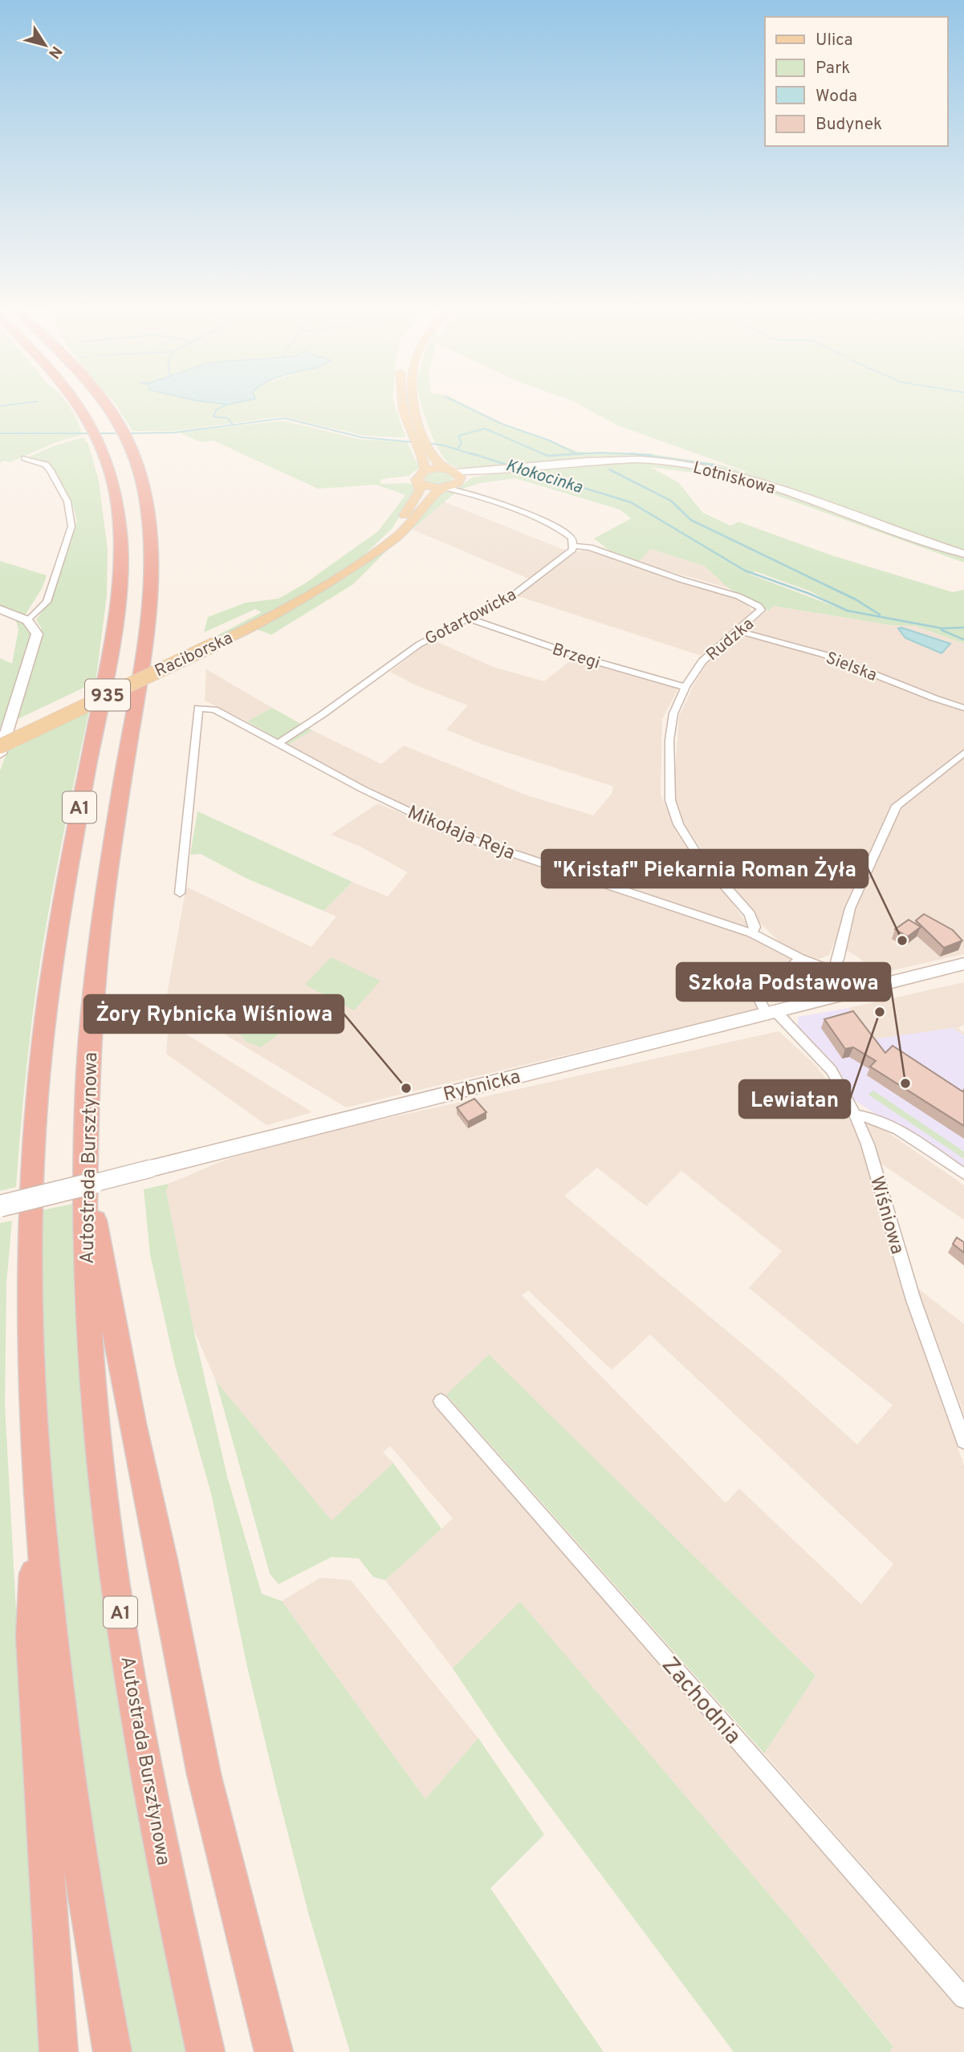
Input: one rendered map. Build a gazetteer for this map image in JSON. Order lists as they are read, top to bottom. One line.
{"streets":{"highway":["A1","Autostrada Bursztynowa"],"main road":["Raciborska","935"],"street":["Lotniskowa","Gotartowicka","Rudzka","Brzegi","Sielska","Mikołaja Reja","Rybnicka","Wiśniowa","Zachodnia"]},"crossings":[["Lotniskowa","935"],["Gotartowicka","Rudzka"],["Gotartowicka","Brzegi"],["Gotartowicka","Mikołaja Reja"],["Rudzka","Brzegi"],["Rudzka","Sielska"],["Rudzka","Mikołaja Reja"],["Raciborska","935"],["Mikołaja Reja","Rybnicka"],["Rybnicka","Wiśniowa"]],"water":["Kłokocinka"],"places":["\"Kristaf\" Piekarnia Roman Żyła","Lewiatan","Szkoła Podstawowa","Żory Rybnicka Wiśniowa"],"legend":["Ulica","Park","Woda","Budynek"],"north":"bottom right"}
